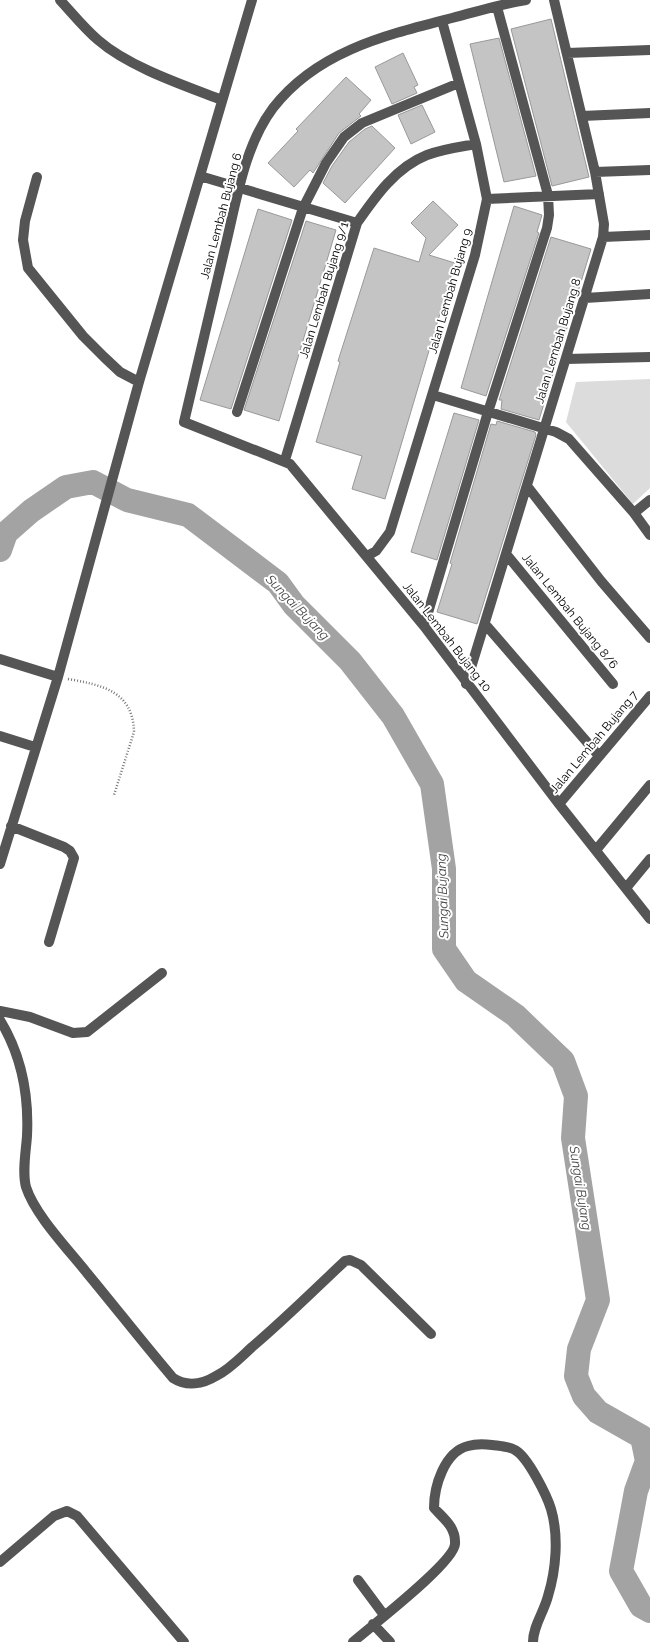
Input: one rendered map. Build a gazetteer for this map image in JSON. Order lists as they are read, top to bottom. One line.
{"streets":{"street":["Jalan Lembah Bujang 6","Jalan Lembah Bujang 9/1","Jalan Lembah Bujang 9","Jalan Lembah Bujang 8","Jalan Lembah Bujang 8/6","Jalan Lembah Bujang 10","Jalan Lembah Bujang 7"]},"crossings":[["Jalan Lembah Bujang 6","Jalan Lembah Bujang 9"],["Jalan Lembah Bujang 6","Jalan Lembah Bujang 10"],["Jalan Lembah Bujang 9/1","Jalan Lembah Bujang 9"],["Jalan Lembah Bujang 9/1","Jalan Lembah Bujang 10"],["Jalan Lembah Bujang 9","Jalan Lembah Bujang 10"],["Jalan Lembah Bujang 8","Jalan Lembah Bujang 8/6"],["Jalan Lembah Bujang 8","Jalan Lembah Bujang 10"],["Jalan Lembah Bujang 10","Jalan Lembah Bujang 7"]],"water":["Sungai Bujang"]}
